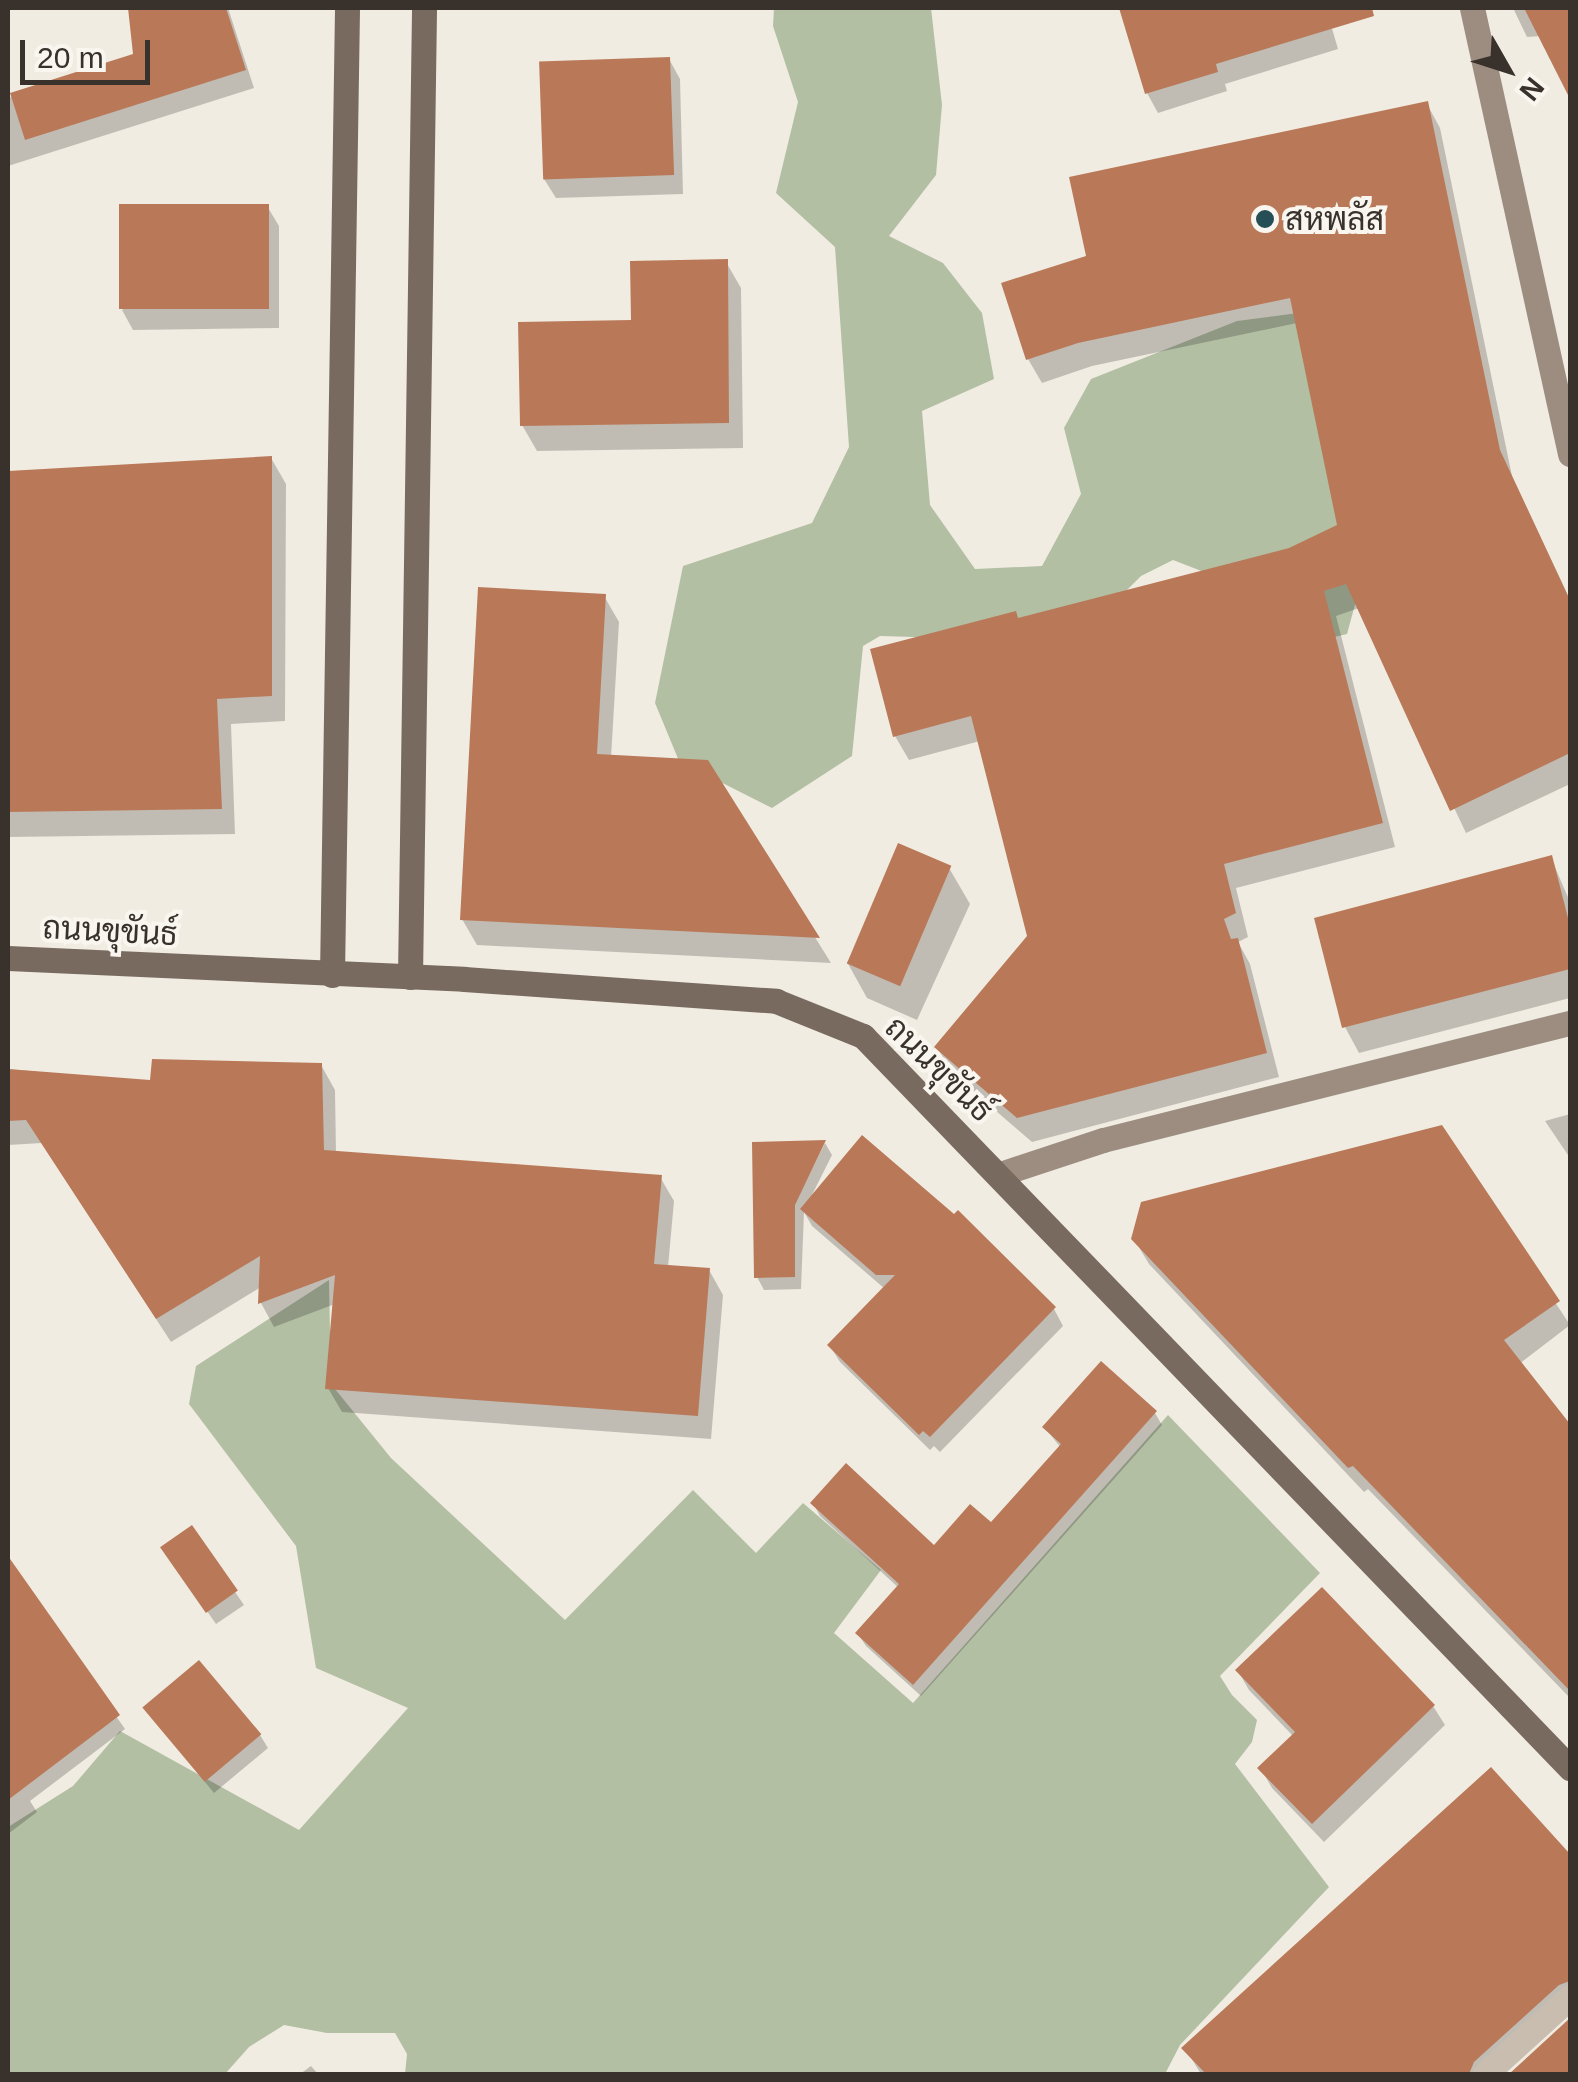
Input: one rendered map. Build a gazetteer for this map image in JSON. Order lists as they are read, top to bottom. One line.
{"streets":{"main road":["ถนนขุขันธ์"]},"places":["สหพลัส"],"scale_bar":"20 m","north":"bottom right"}
